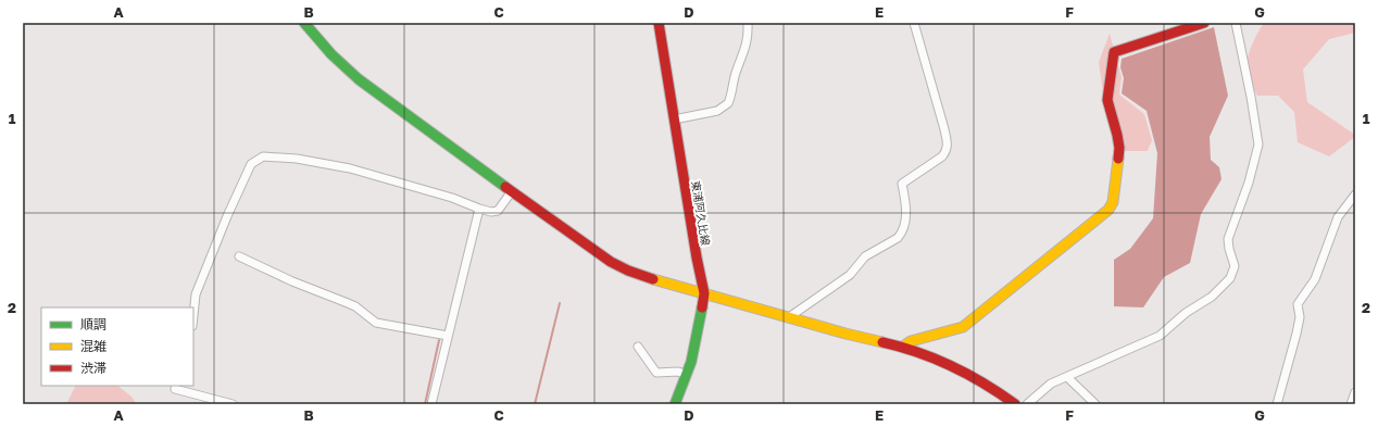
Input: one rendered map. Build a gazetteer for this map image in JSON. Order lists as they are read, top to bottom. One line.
{"streets":{"street":["東浦阿久比線"]},"legend":["順調","混雑","渋滞"],"grid":{"columns":["A","B","C","D","E","F","G"],"rows":["1","2"]}}
